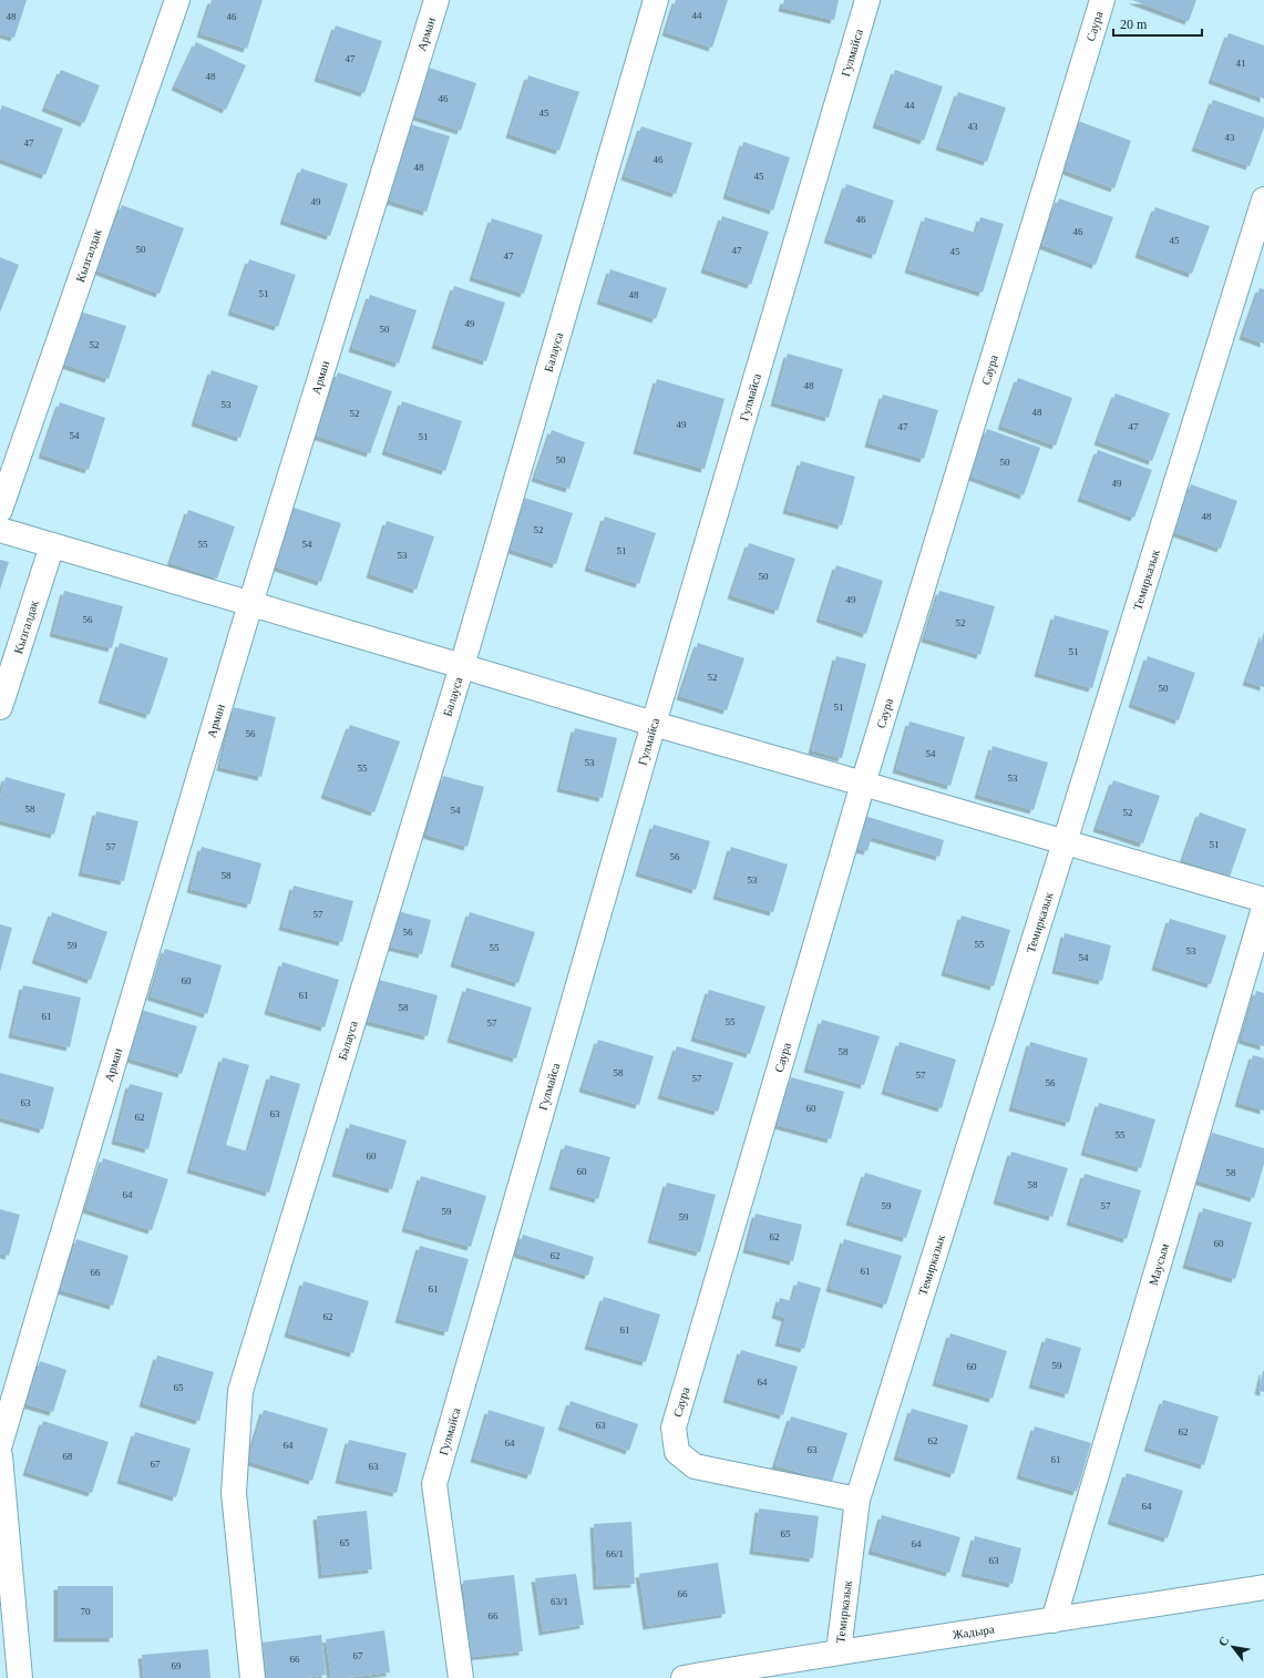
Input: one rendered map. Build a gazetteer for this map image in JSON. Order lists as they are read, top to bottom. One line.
{"streets":{"street":["Саура","Арман","Гулмайса","Кызгалдак","Балауса","Темирказык","Маусым","Жадыра"]},"crossings":[["Саура","Темирказык"],["Темирказык","Жадыра"],["Маусым","Жадыра"]],"house_numbers":["44","48","46","47","41","48","46","44","45","43","43","47","46","48","45","49","46","46","45","50","47","45","47","51","48","49","50","52","48","53","48","52","49","47","47","54","51","50","50","49","48","52","55","54","51","53","50","49","56","52","51","52","50","51","56","54","53","55","53","58","54","52","51","57","56","58","53","57","56","55","59","55","53","54","60","61","58","61","55","57","58","58","57","57","56","63","60","63","62","55","60","60","58","58","64","59","57","59","59","62","60","62","61","66","61","62","61","59","60","64","65","63","62","62","64","64","63","68","61","67","63","64","65","65","64","66/1","63","66","63/1","70","66","67","66","69"],"scale_bar":"20 m","north":"top left"}
